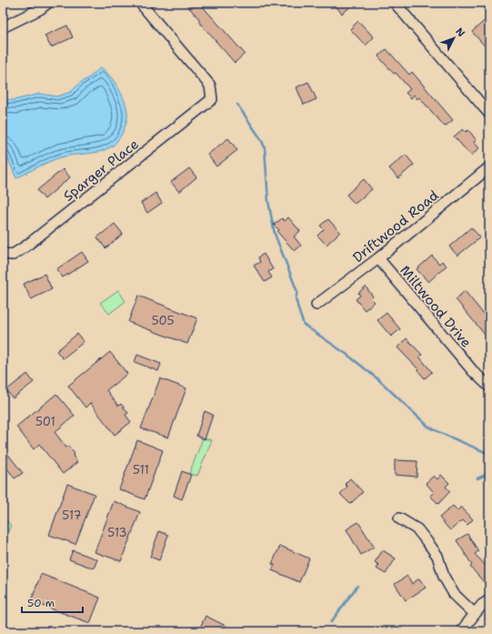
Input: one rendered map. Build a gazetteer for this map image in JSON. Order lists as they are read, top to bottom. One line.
{"streets":{"street":["Sparger Place","Driftwood Road","Miltwood Drive"]},"crossings":[["Driftwood Road","Miltwood Drive"]],"house_numbers":["505","501","511","517","513"],"scale_bar":"50 m","north":"top right"}
